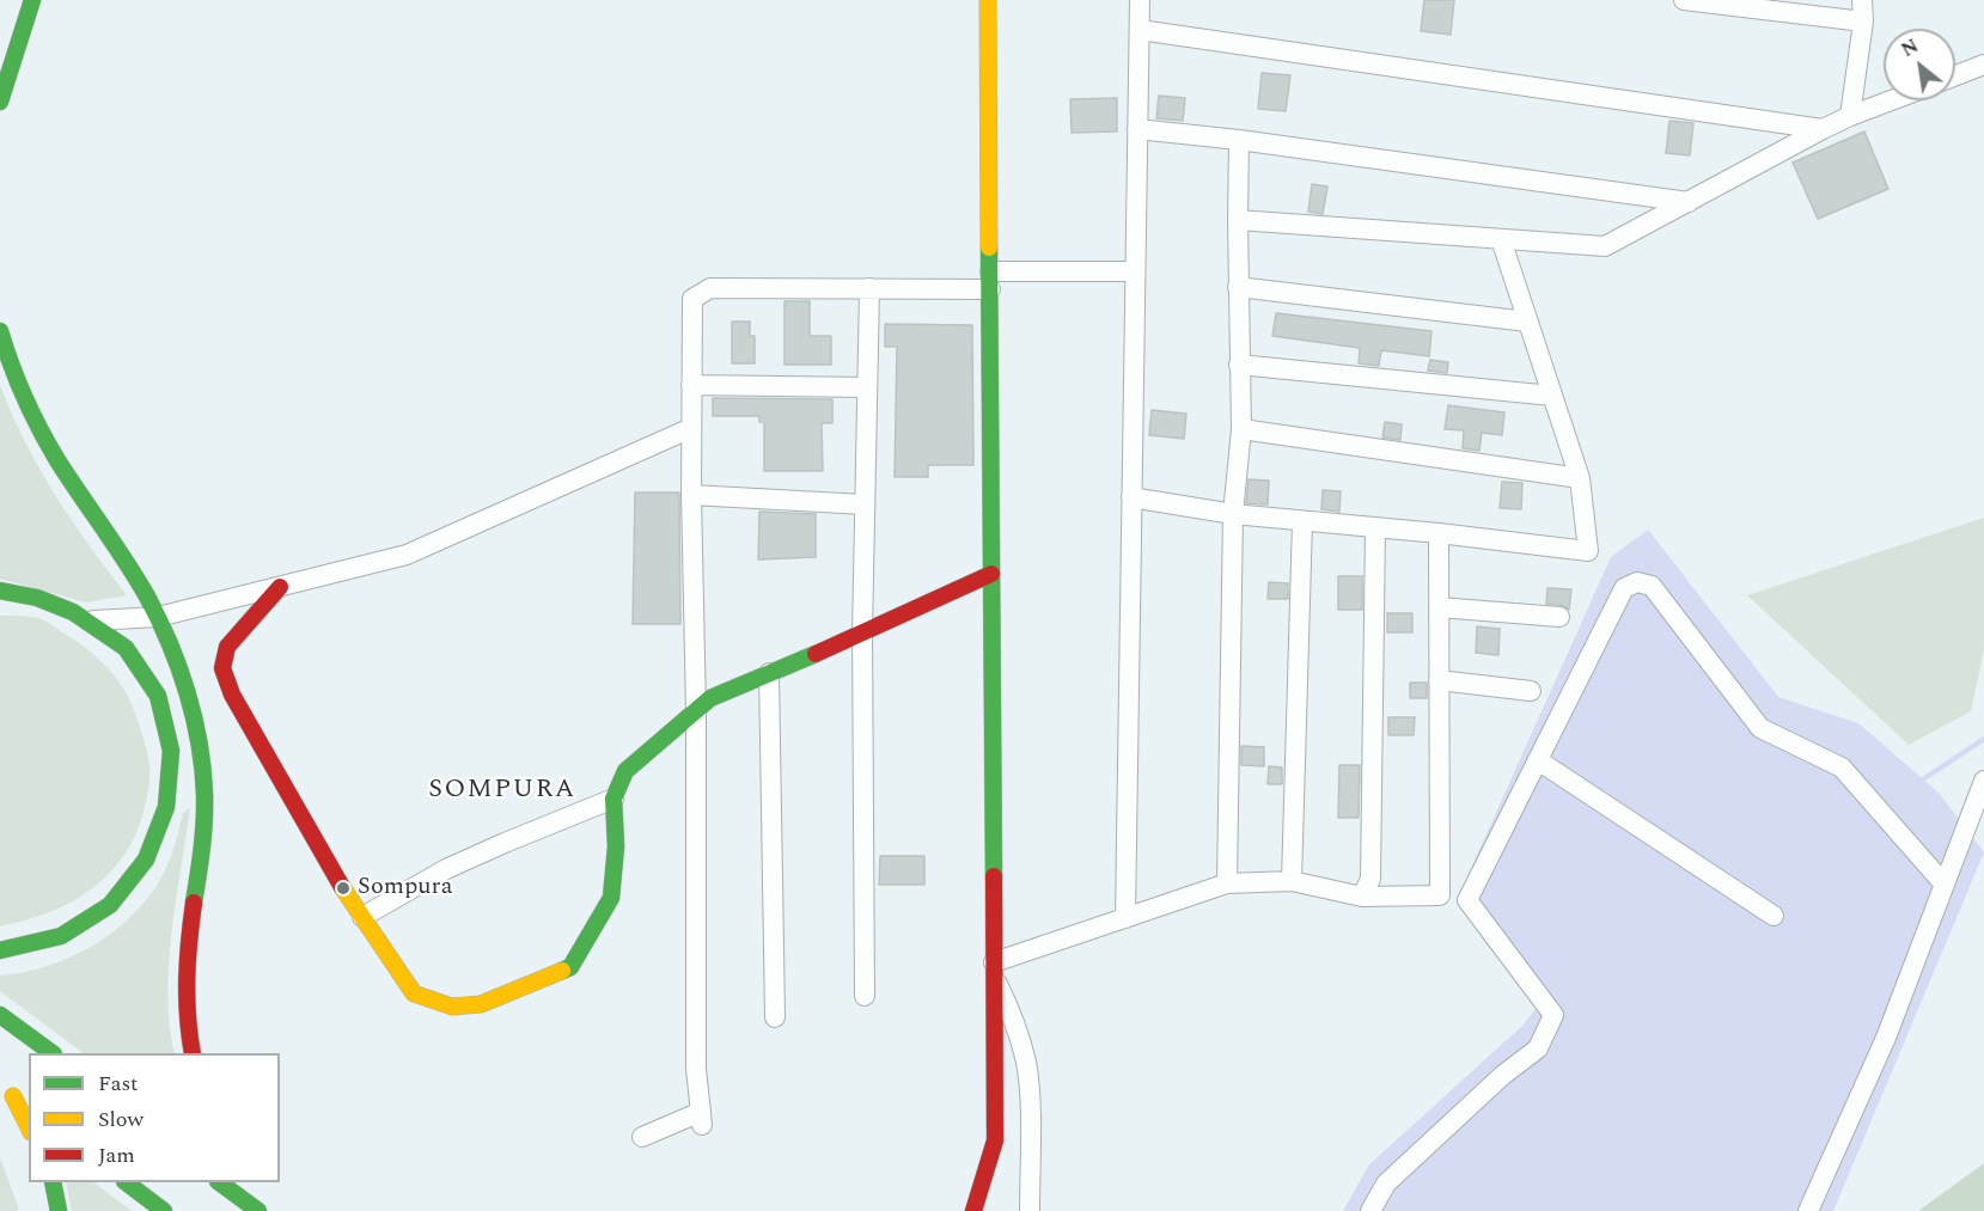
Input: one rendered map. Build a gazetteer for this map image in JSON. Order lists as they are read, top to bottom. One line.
{"districts":["SOMPURA"],"places":["Sompura"],"legend":["Fast","Slow","Jam"],"north":"top left"}
